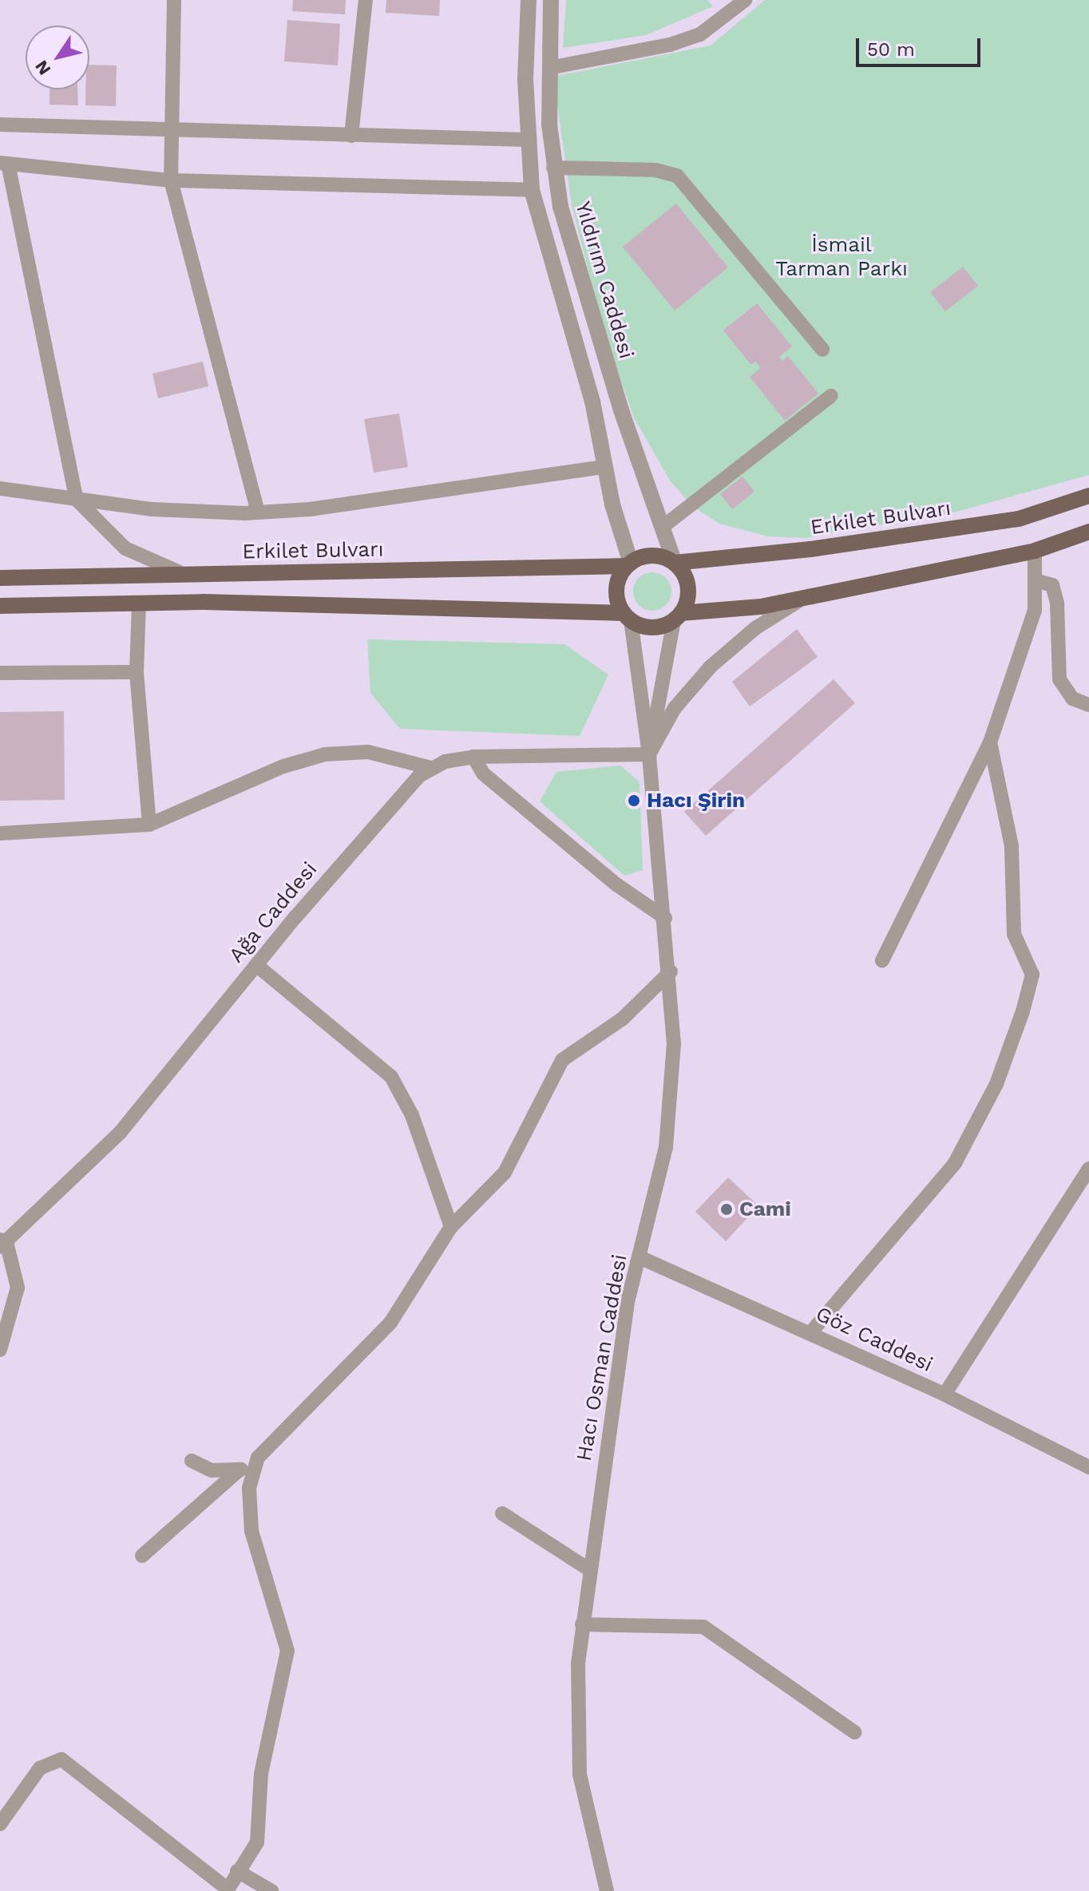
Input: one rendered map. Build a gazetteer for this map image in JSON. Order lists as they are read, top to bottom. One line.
{"streets":{"main road":["Erkilet Bulvarı"],"street":["Yıldırım Caddesi","Ağa Caddesi","Göz Caddesi","Hacı Osman Caddesi"]},"crossings":[["Yıldırım Caddesi","Erkilet Bulvarı"],["Ağa Caddesi","Hacı Osman Caddesi"],["Göz Caddesi","Hacı Osman Caddesi"]],"parks":["İsmail Tarman Parkı"],"places":["Hacı Şirin","Cami"],"scale_bar":"50 m","north":"bottom left"}
